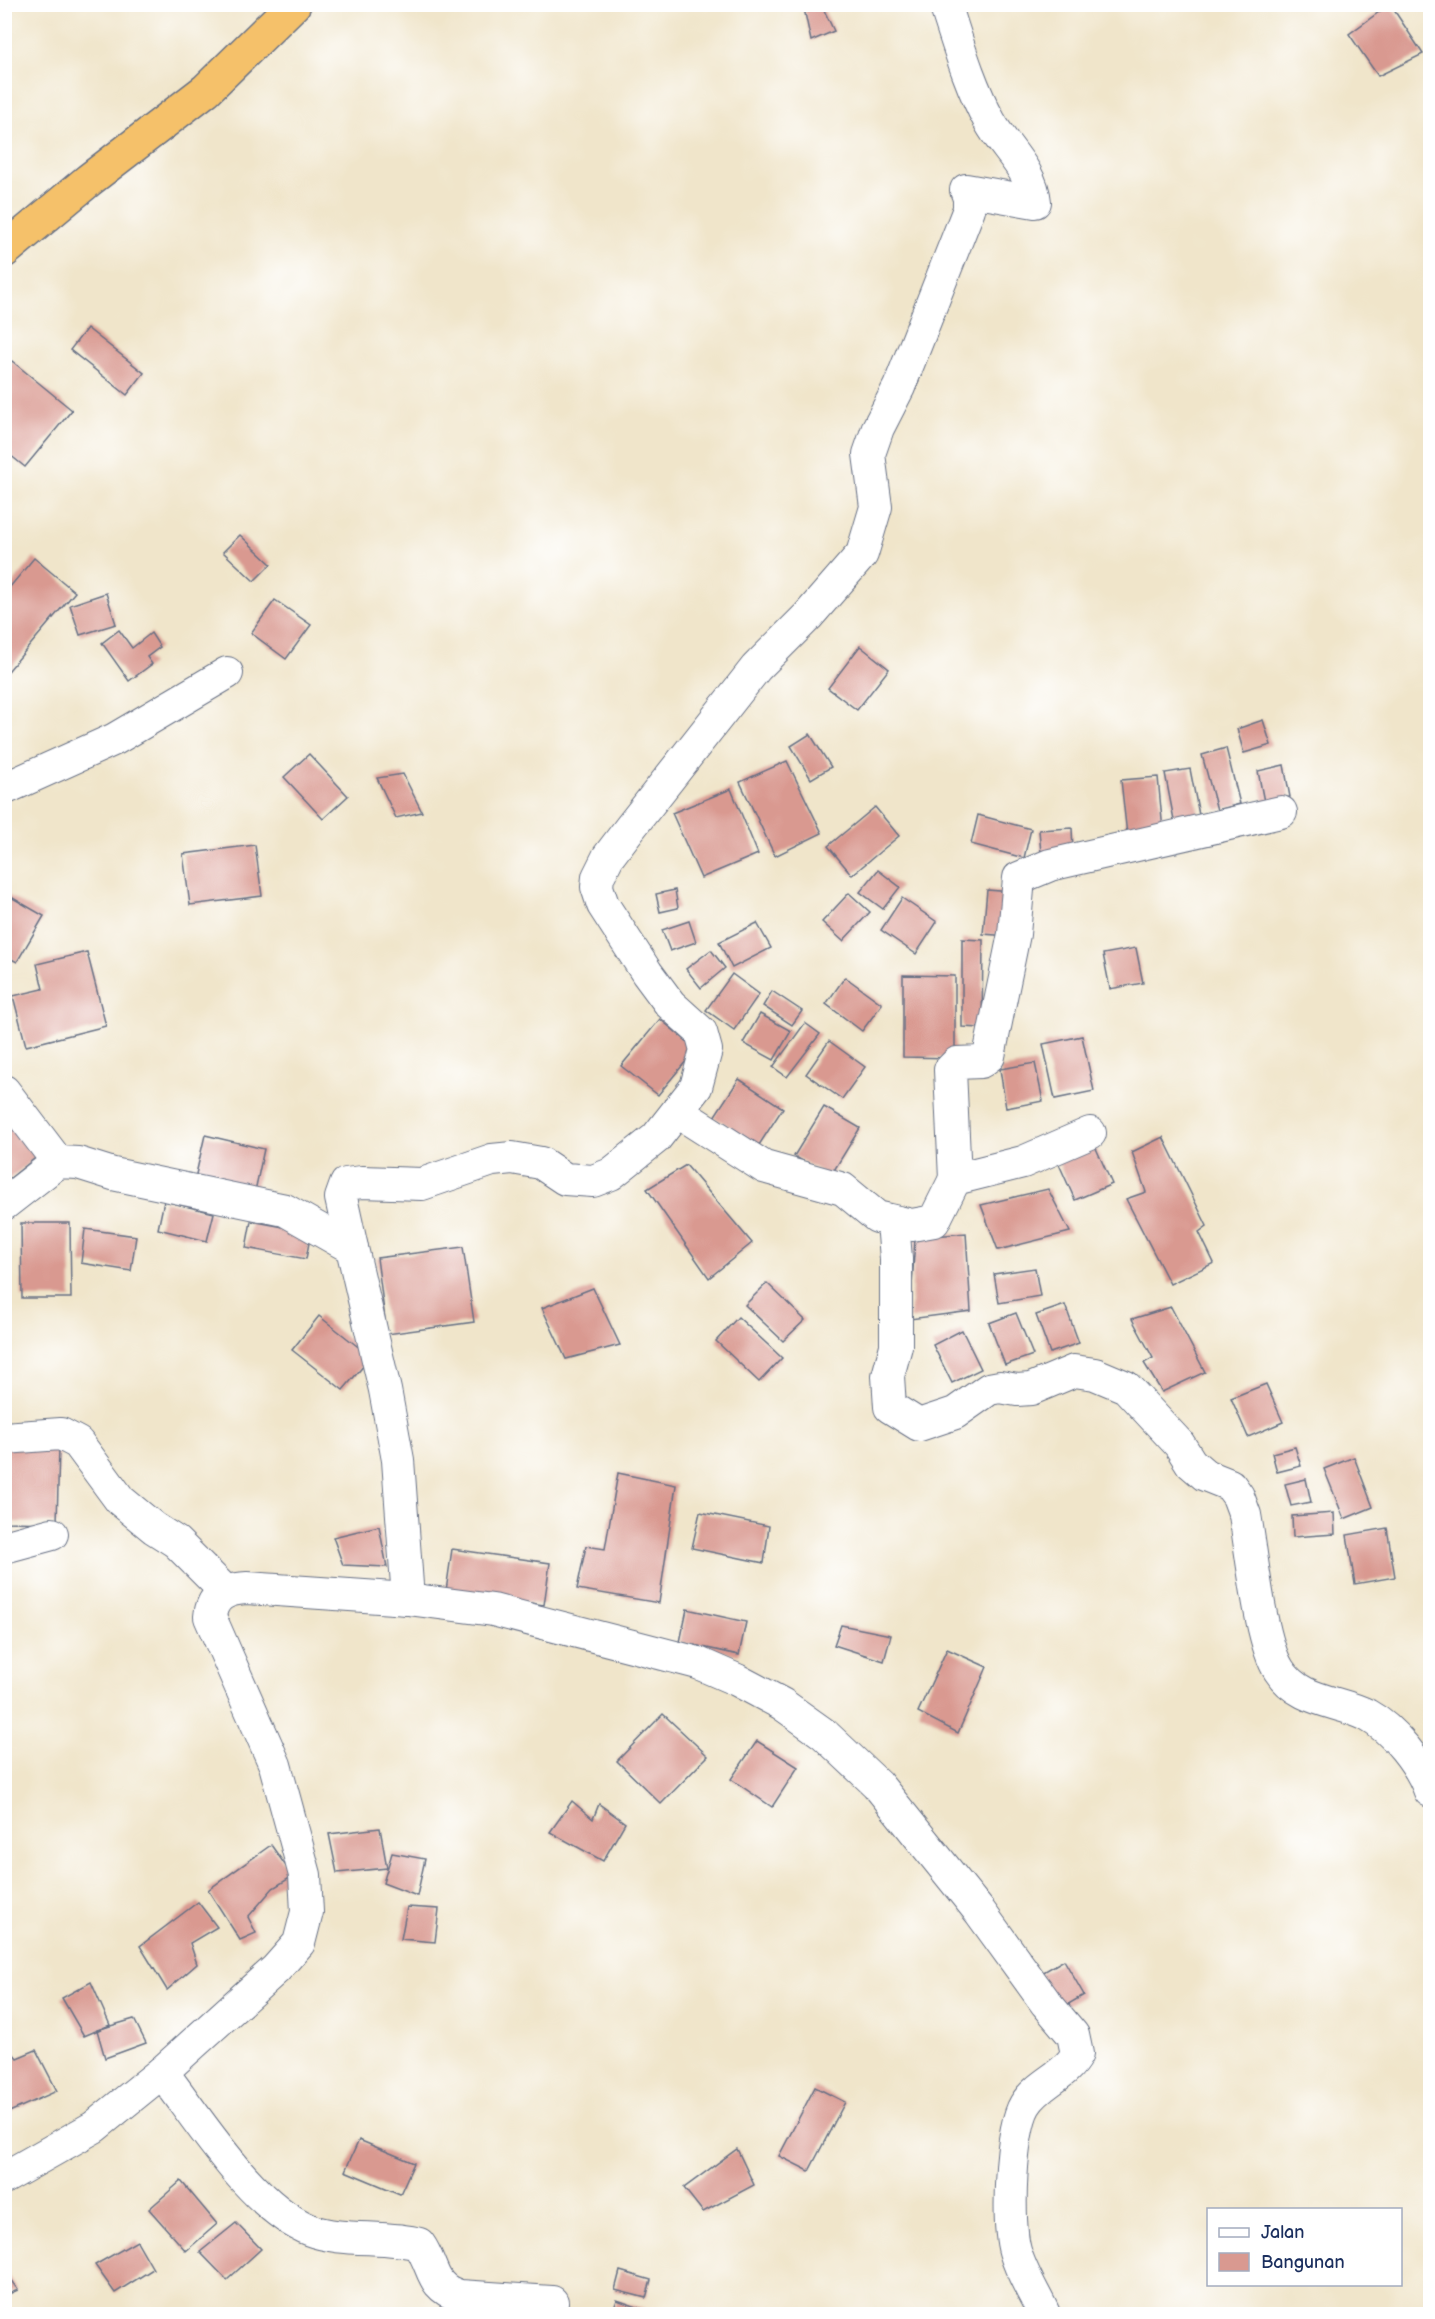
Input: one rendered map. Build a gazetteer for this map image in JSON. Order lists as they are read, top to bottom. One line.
{"legend":["Jalan","Bangunan"]}
